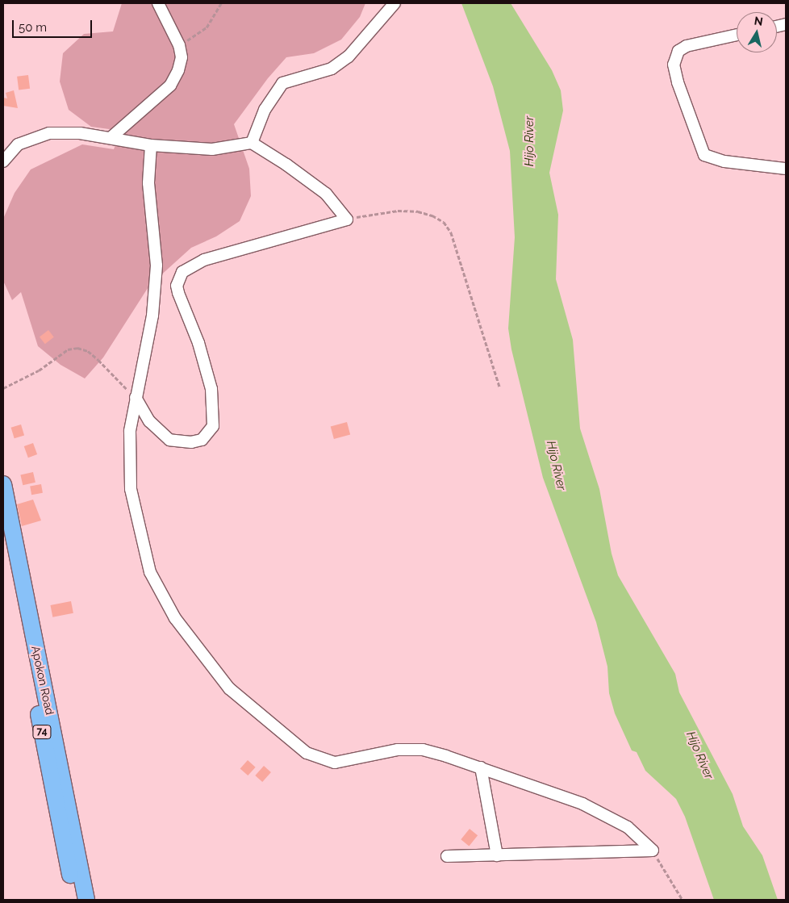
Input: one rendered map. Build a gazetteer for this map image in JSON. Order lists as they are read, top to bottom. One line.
{"streets":{"highway":["Apokon Road","74"]},"water":["Hijo River"],"scale_bar":"50 m","north":"top"}
